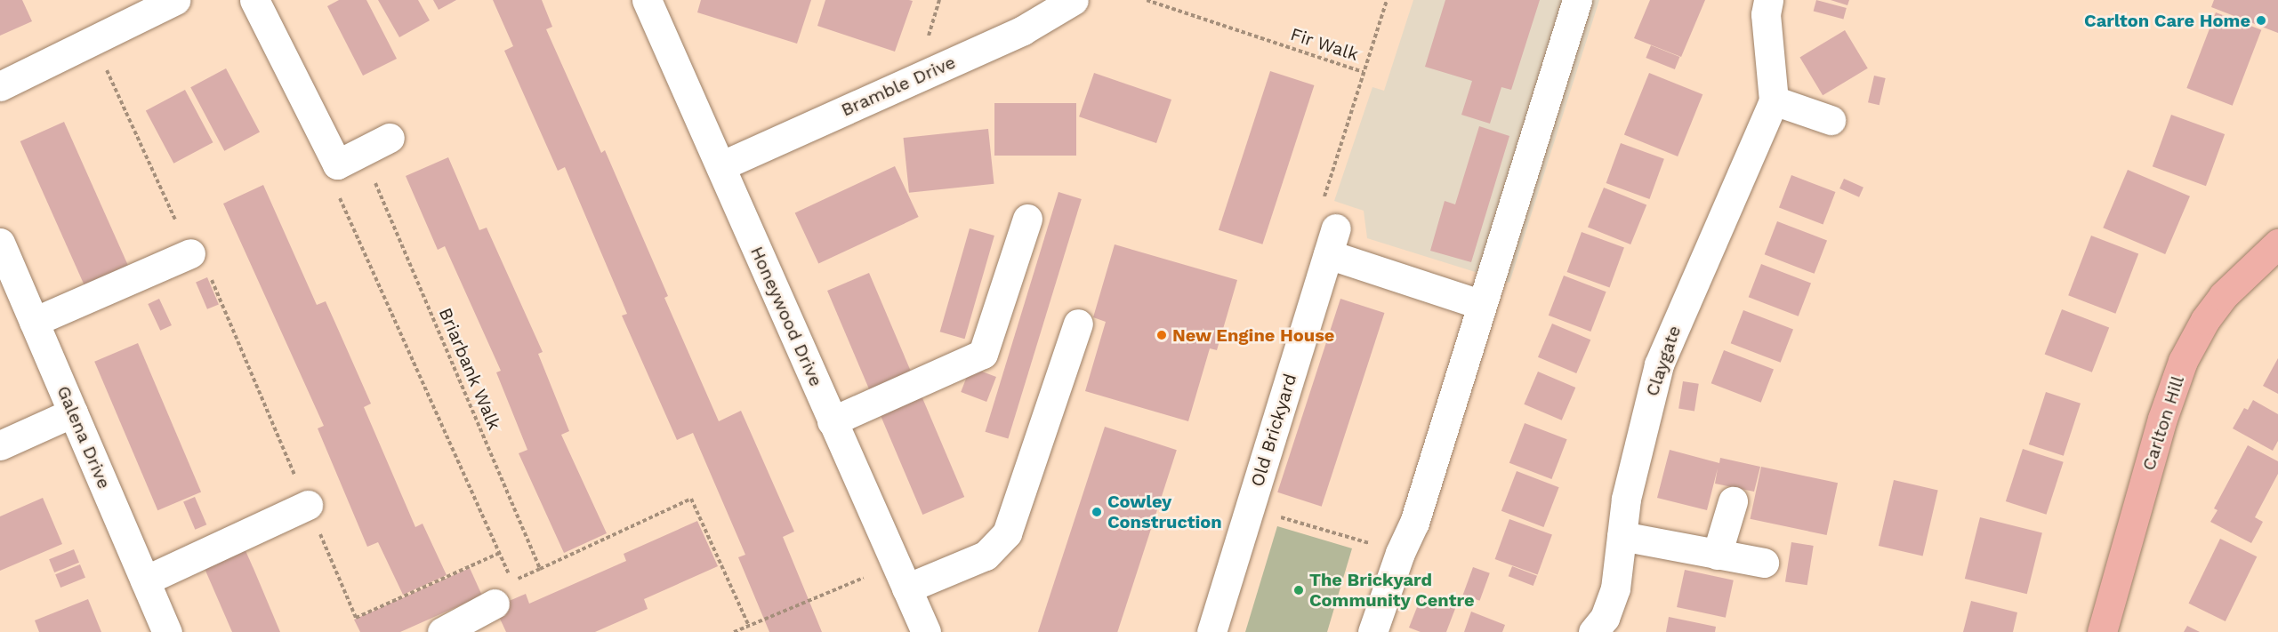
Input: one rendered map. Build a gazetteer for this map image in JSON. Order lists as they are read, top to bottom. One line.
{"streets":{"main road":["Carlton Hill"],"street":["Bramble Drive","Honeywood Drive","Claygate","Old Brickyard","Galena Drive"],"path":["Fir Walk","Briarbank Walk"]},"crossings":[["Fir Walk","Old Brickyard"],["Bramble Drive","Honeywood Drive"]],"places":["Carlton Care Home","New Engine House","Cowley Construction","The Brickyard Community Centre"]}
